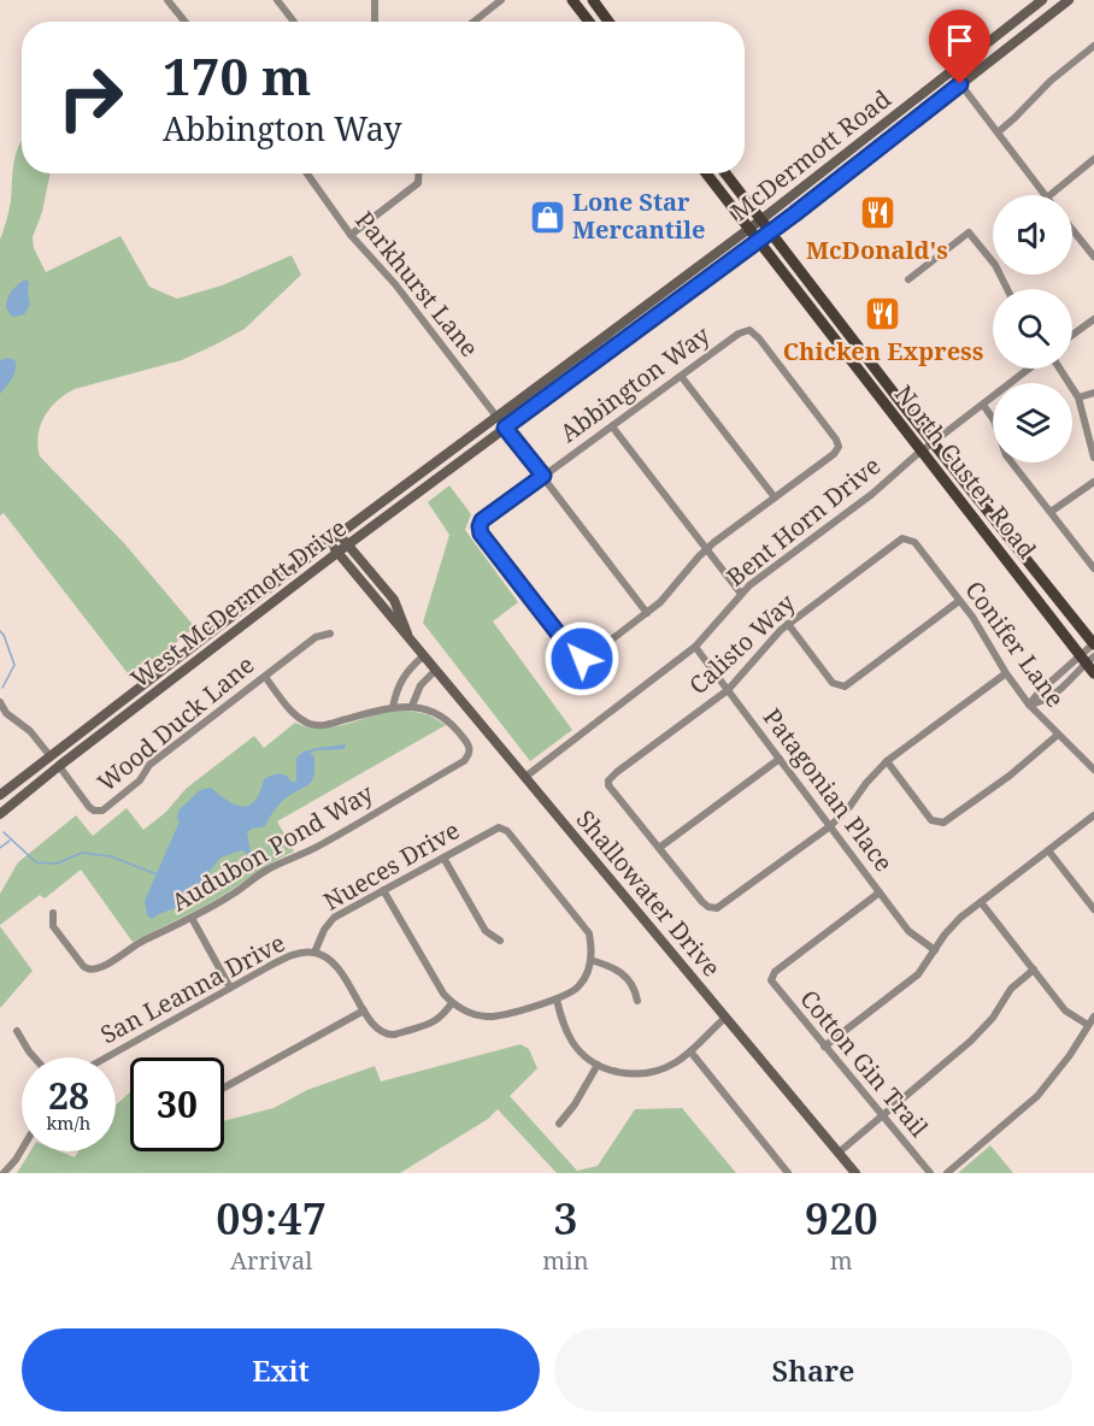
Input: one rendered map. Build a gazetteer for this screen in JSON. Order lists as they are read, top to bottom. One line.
{"streets":{"main road":["McDermott Road","North Custer Road","West McDermott Drive","Shallowater Drive"],"street":["Parkhurst Lane","Abbington Way","Bent Horn Drive","Calisto Way","Conifer Lane","Wood Duck Lane","Patagonian Place","Audubon Pond Way","Nueces Drive","San Leanna Drive","Cotton Gin Trail"]},"crossings":[["McDermott Road","Parkhurst Lane"],["McDermott Road","North Custer Road"],["McDermott Road","West McDermott Drive"],["Parkhurst Lane","Abbington Way"],["Parkhurst Lane","West McDermott Drive"],["North Custer Road","Bent Horn Drive"],["North Custer Road","Conifer Lane"],["Bent Horn Drive","Patagonian Place"],["Bent Horn Drive","Shallowater Drive"],["West McDermott Drive","Wood Duck Lane"],["West McDermott Drive","Shallowater Drive"],["Calisto Way","Conifer Lane"],["Calisto Way","Patagonian Place"],["Patagonian Place","Cotton Gin Trail"],["Nueces Drive","San Leanna Drive"]],"places":{"restaurant":["McDonald's","Chicken Express"],"shop":["Lone Star Mercantile"]},"page":{"turn":["170 m","Abbington Way"],"speed":"28 km/h","limit":"30","eta":["09:47","Arrival","3","min","920","m"],"buttons":["Exit","Share"]}}
